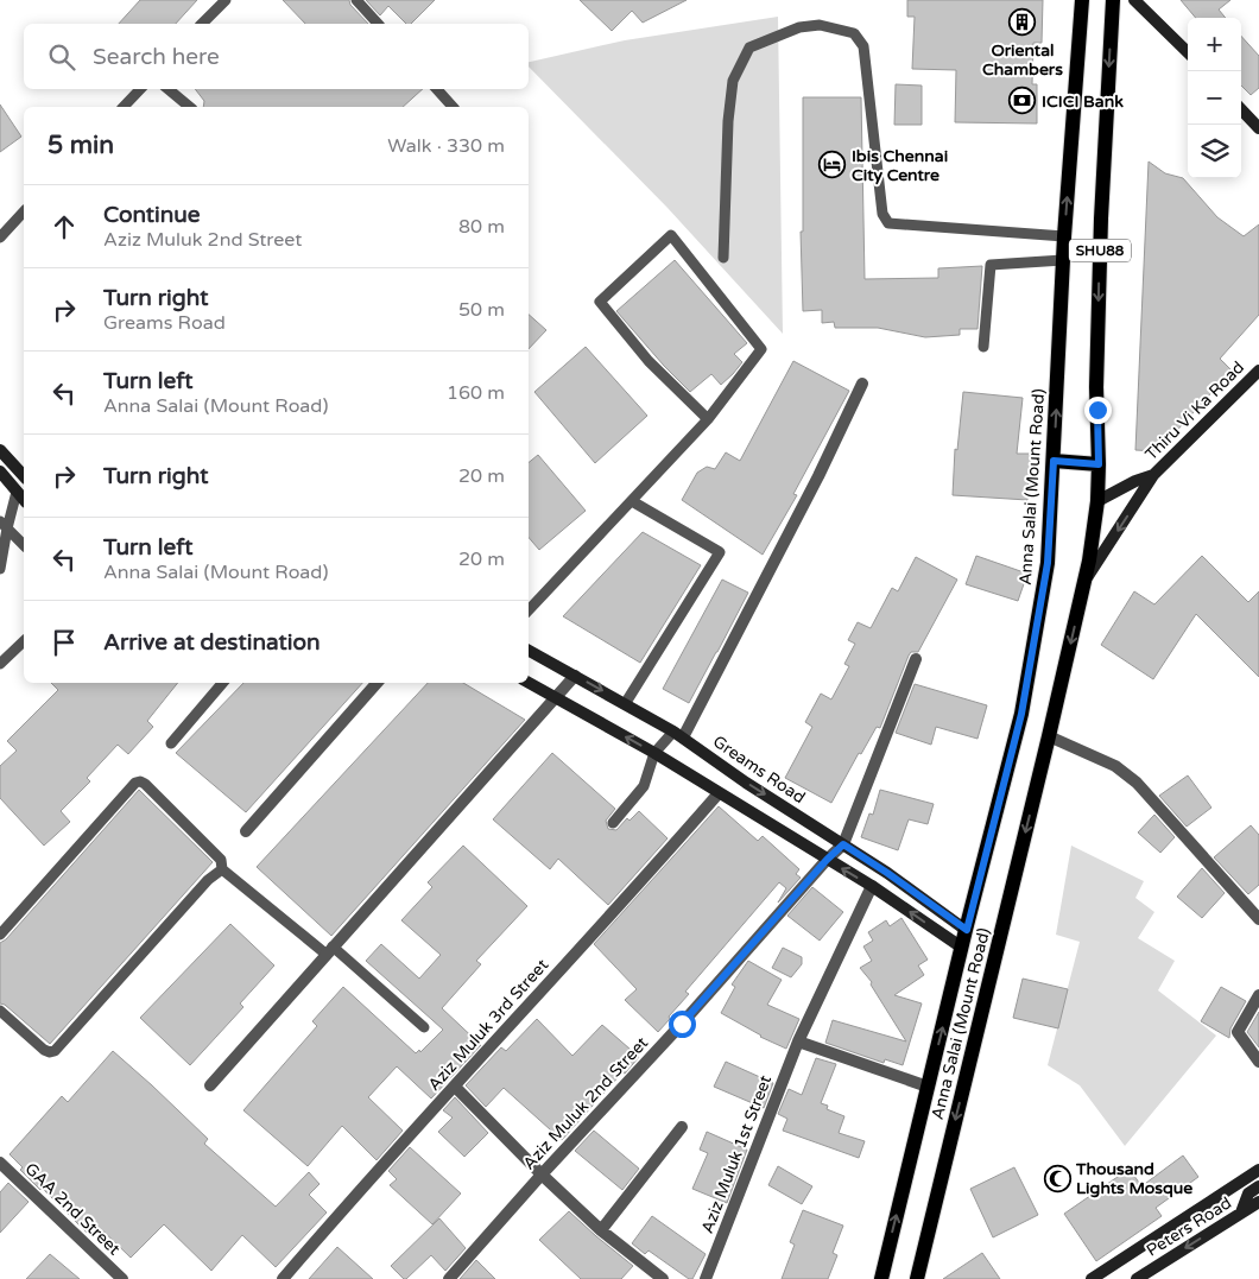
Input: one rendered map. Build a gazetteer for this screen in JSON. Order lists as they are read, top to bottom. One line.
{"streets":{"main road":["SHU88","Anna Salai (Mount Road)"],"street":["Thiru Vi Ka Road","Greams Road","Aziz Muluk 3rd Street","Aziz Muluk 2nd Street","Aziz Muluk 1st Street","GAA 2nd Street","Peters Road"]},"crossings":[["Anna Salai (Mount Road)","Greams Road"],["Greams Road","Aziz Muluk 2nd Street"]],"places":{"building":["Oriental Chambers"],"bank":["ICICI Bank"],"hotel":["Ibis Chennai City Centre"],"mosque":["Thousand Lights Mosque"]},"page":{"map_buttons":["+","−"],"search":"Search here","heading":["5 min","Walk · 330 m"],"list":[["Continue","Aziz Muluk 2nd Street","80 m"],["Turn right","Greams Road","50 m"],["Turn left","Anna Salai (Mount Road)","160 m"],["Turn right","20 m"],["Turn left","Anna Salai (Mount Road)","20 m"],"Arrive at destination"]}}
